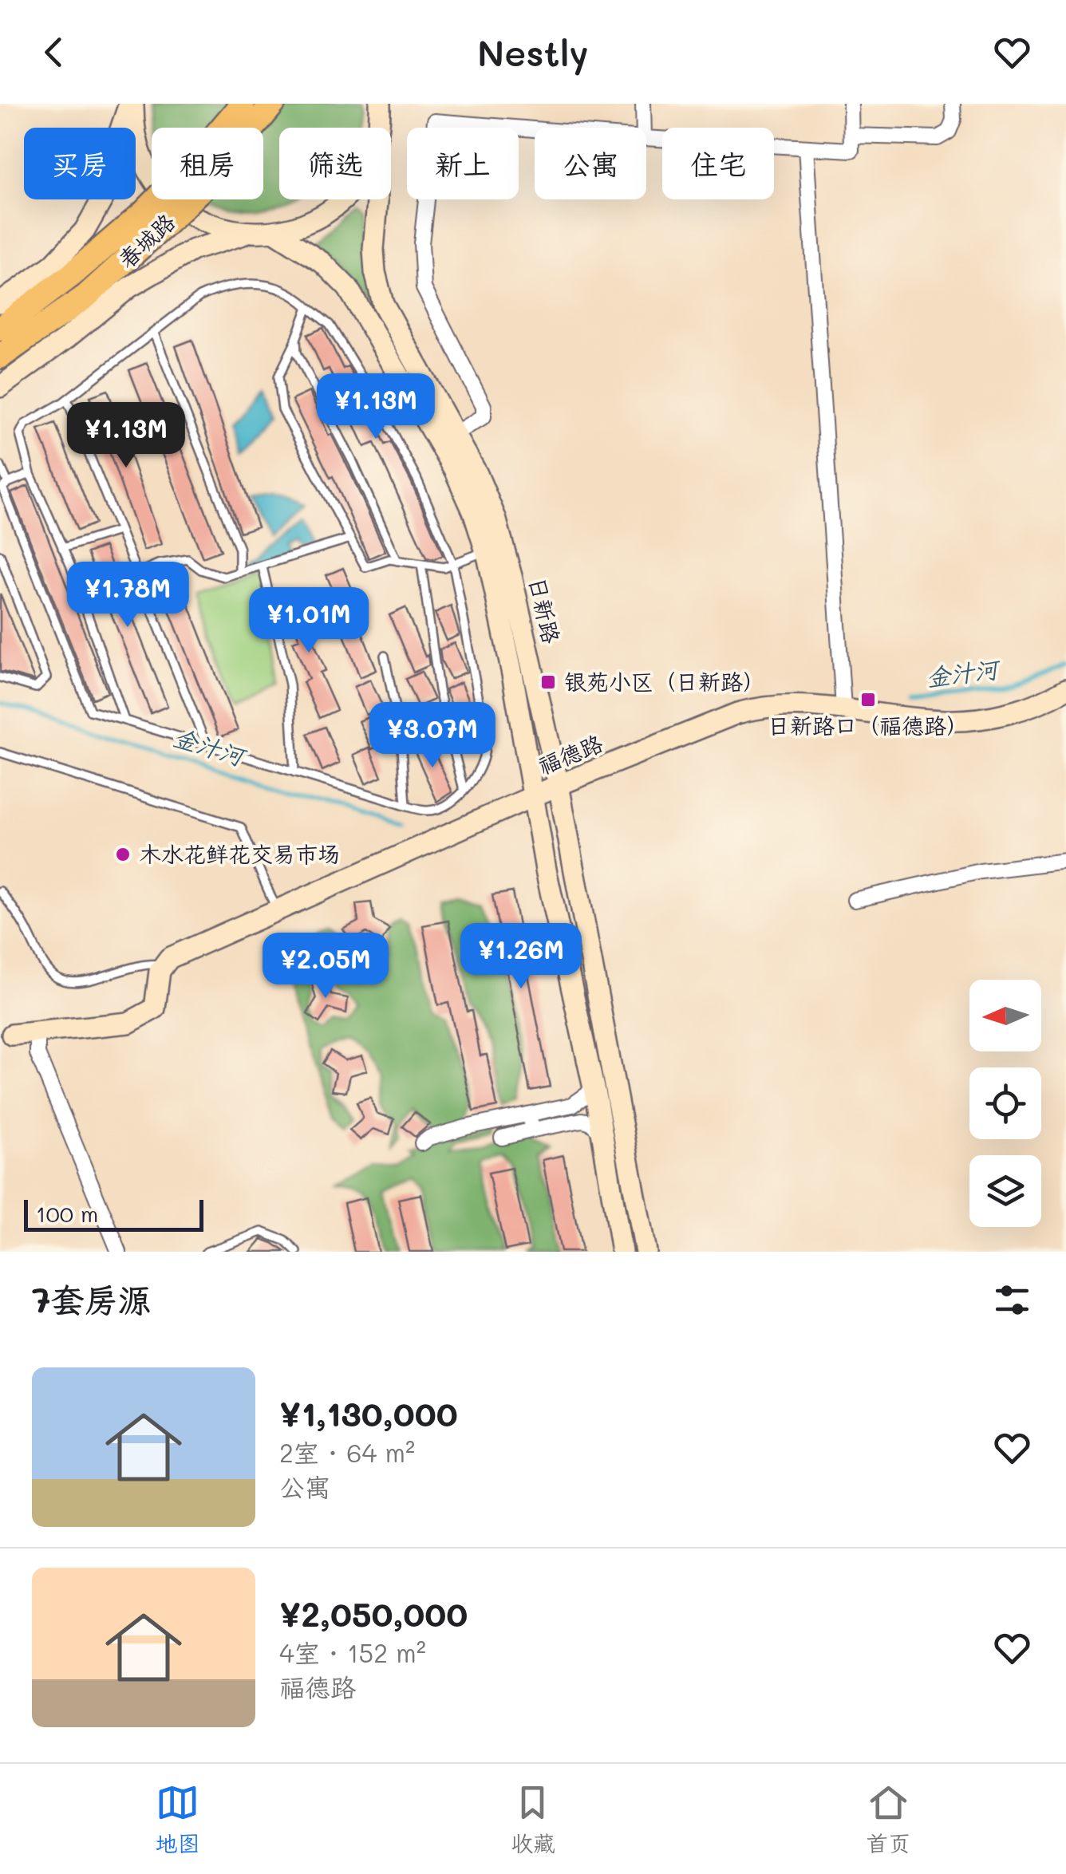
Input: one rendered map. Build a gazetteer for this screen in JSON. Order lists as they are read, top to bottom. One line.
{"streets":{"main road":["春城路","日新路","福德路"]},"crossings":[["日新路","福德路"]],"water":["金汁河"],"places":{"transit":["银苑小区（日新路）","日新路口（福德路）"],"other":["木水花鲜花交易市场"]},"scale_bar":"100 m","north":"left","page":{"header":"Nestly","chip":["买房","租房","筛选","新上","公寓","住宅"],"price":["¥1.13M","¥1.13M","¥1.78M","¥1.01M","¥3.07M","¥1.26M","¥2.05M"],"scale":"100 m","heading":"7套房源","list":[{"name":"¥1,130,000","note":"2室 · 64 m² · 公寓"},{"name":"¥2,050,000","note":"4室 · 152 m² · 福德路"}],"tabs":["地图","收藏","首页"]}}
